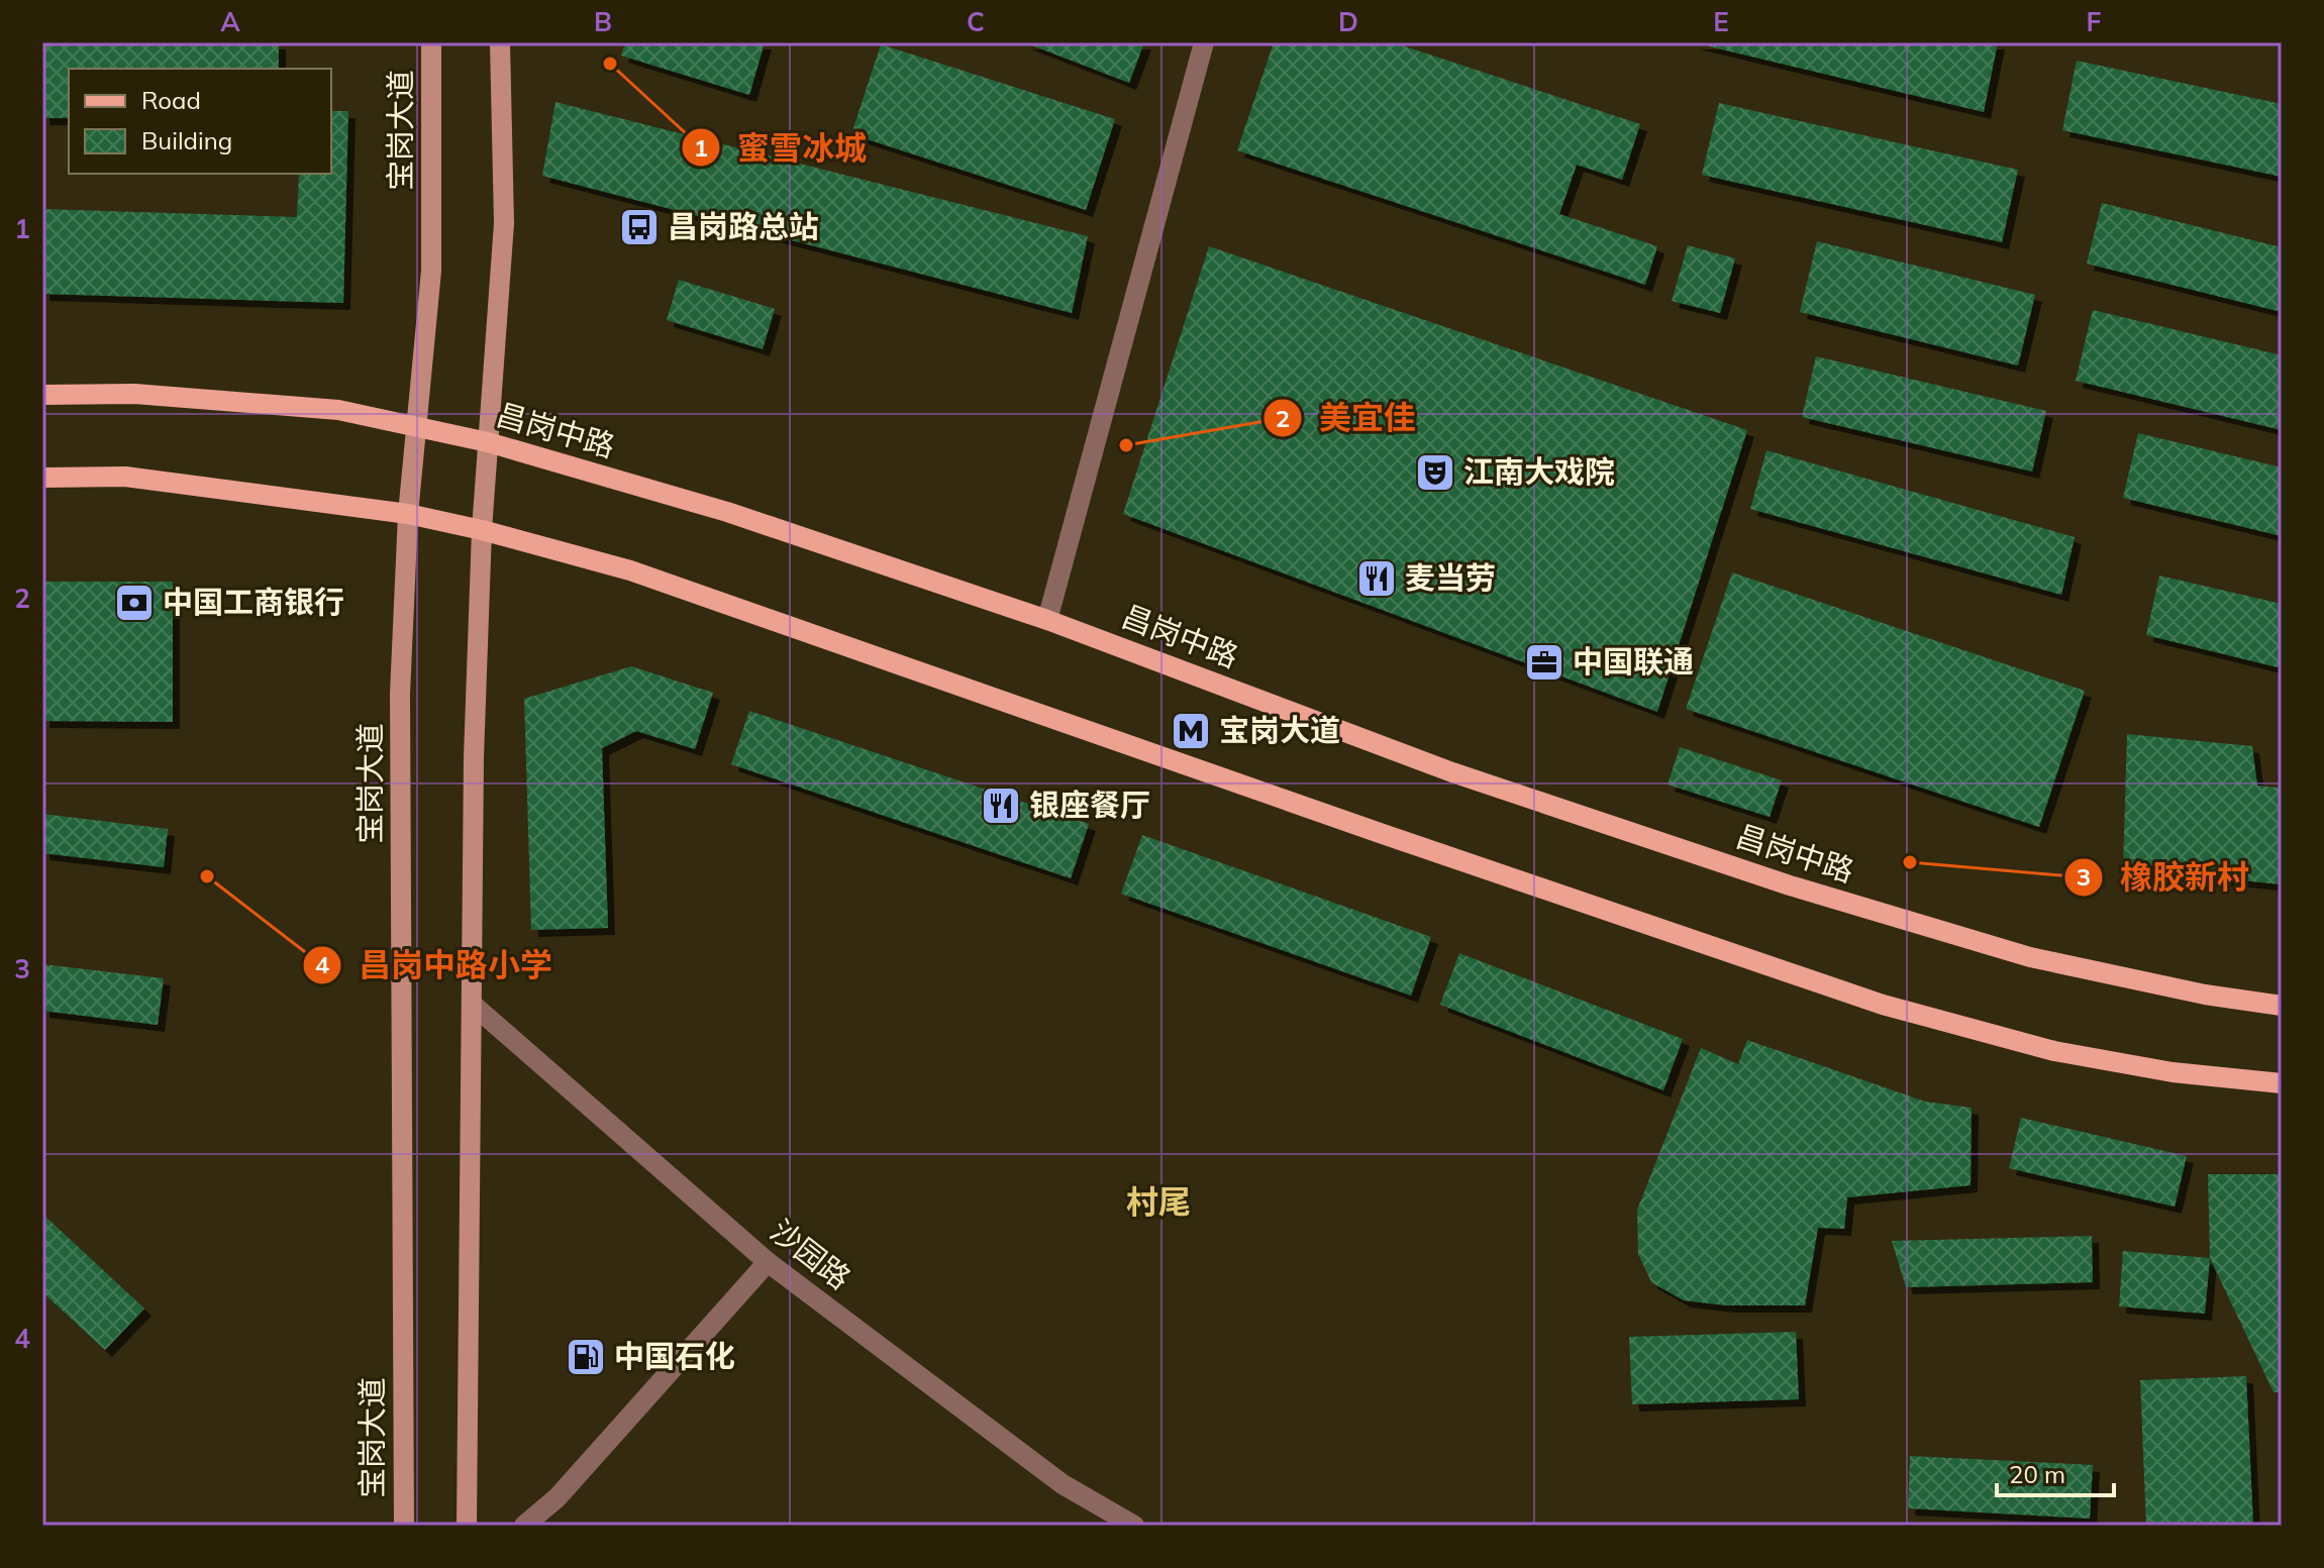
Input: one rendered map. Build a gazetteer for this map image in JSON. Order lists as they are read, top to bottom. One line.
{"streets":{"main road":["宝岗大道","昌岗中路"],"street":["沙园路"]},"crossings":[["宝岗大道","昌岗中路"]],"districts":["村尾"],"places":{"other":["蜜雪冰城","美宜佳","橡胶新村","昌岗中路小学"],"bus stop":["昌岗路总站"],"theatre":["江南大戏院"],"restaurant":["麦当劳","银座餐厅"],"bank":["中国工商银行"],"office":["中国联通"],"metro station":["宝岗大道"],"fuel station":["中国石化"]},"legend":["Road","Building"],"scale_bar":"20 m","grid":{"columns":["A","B","C","D","E","F"],"rows":["1","2","3","4"]}}
